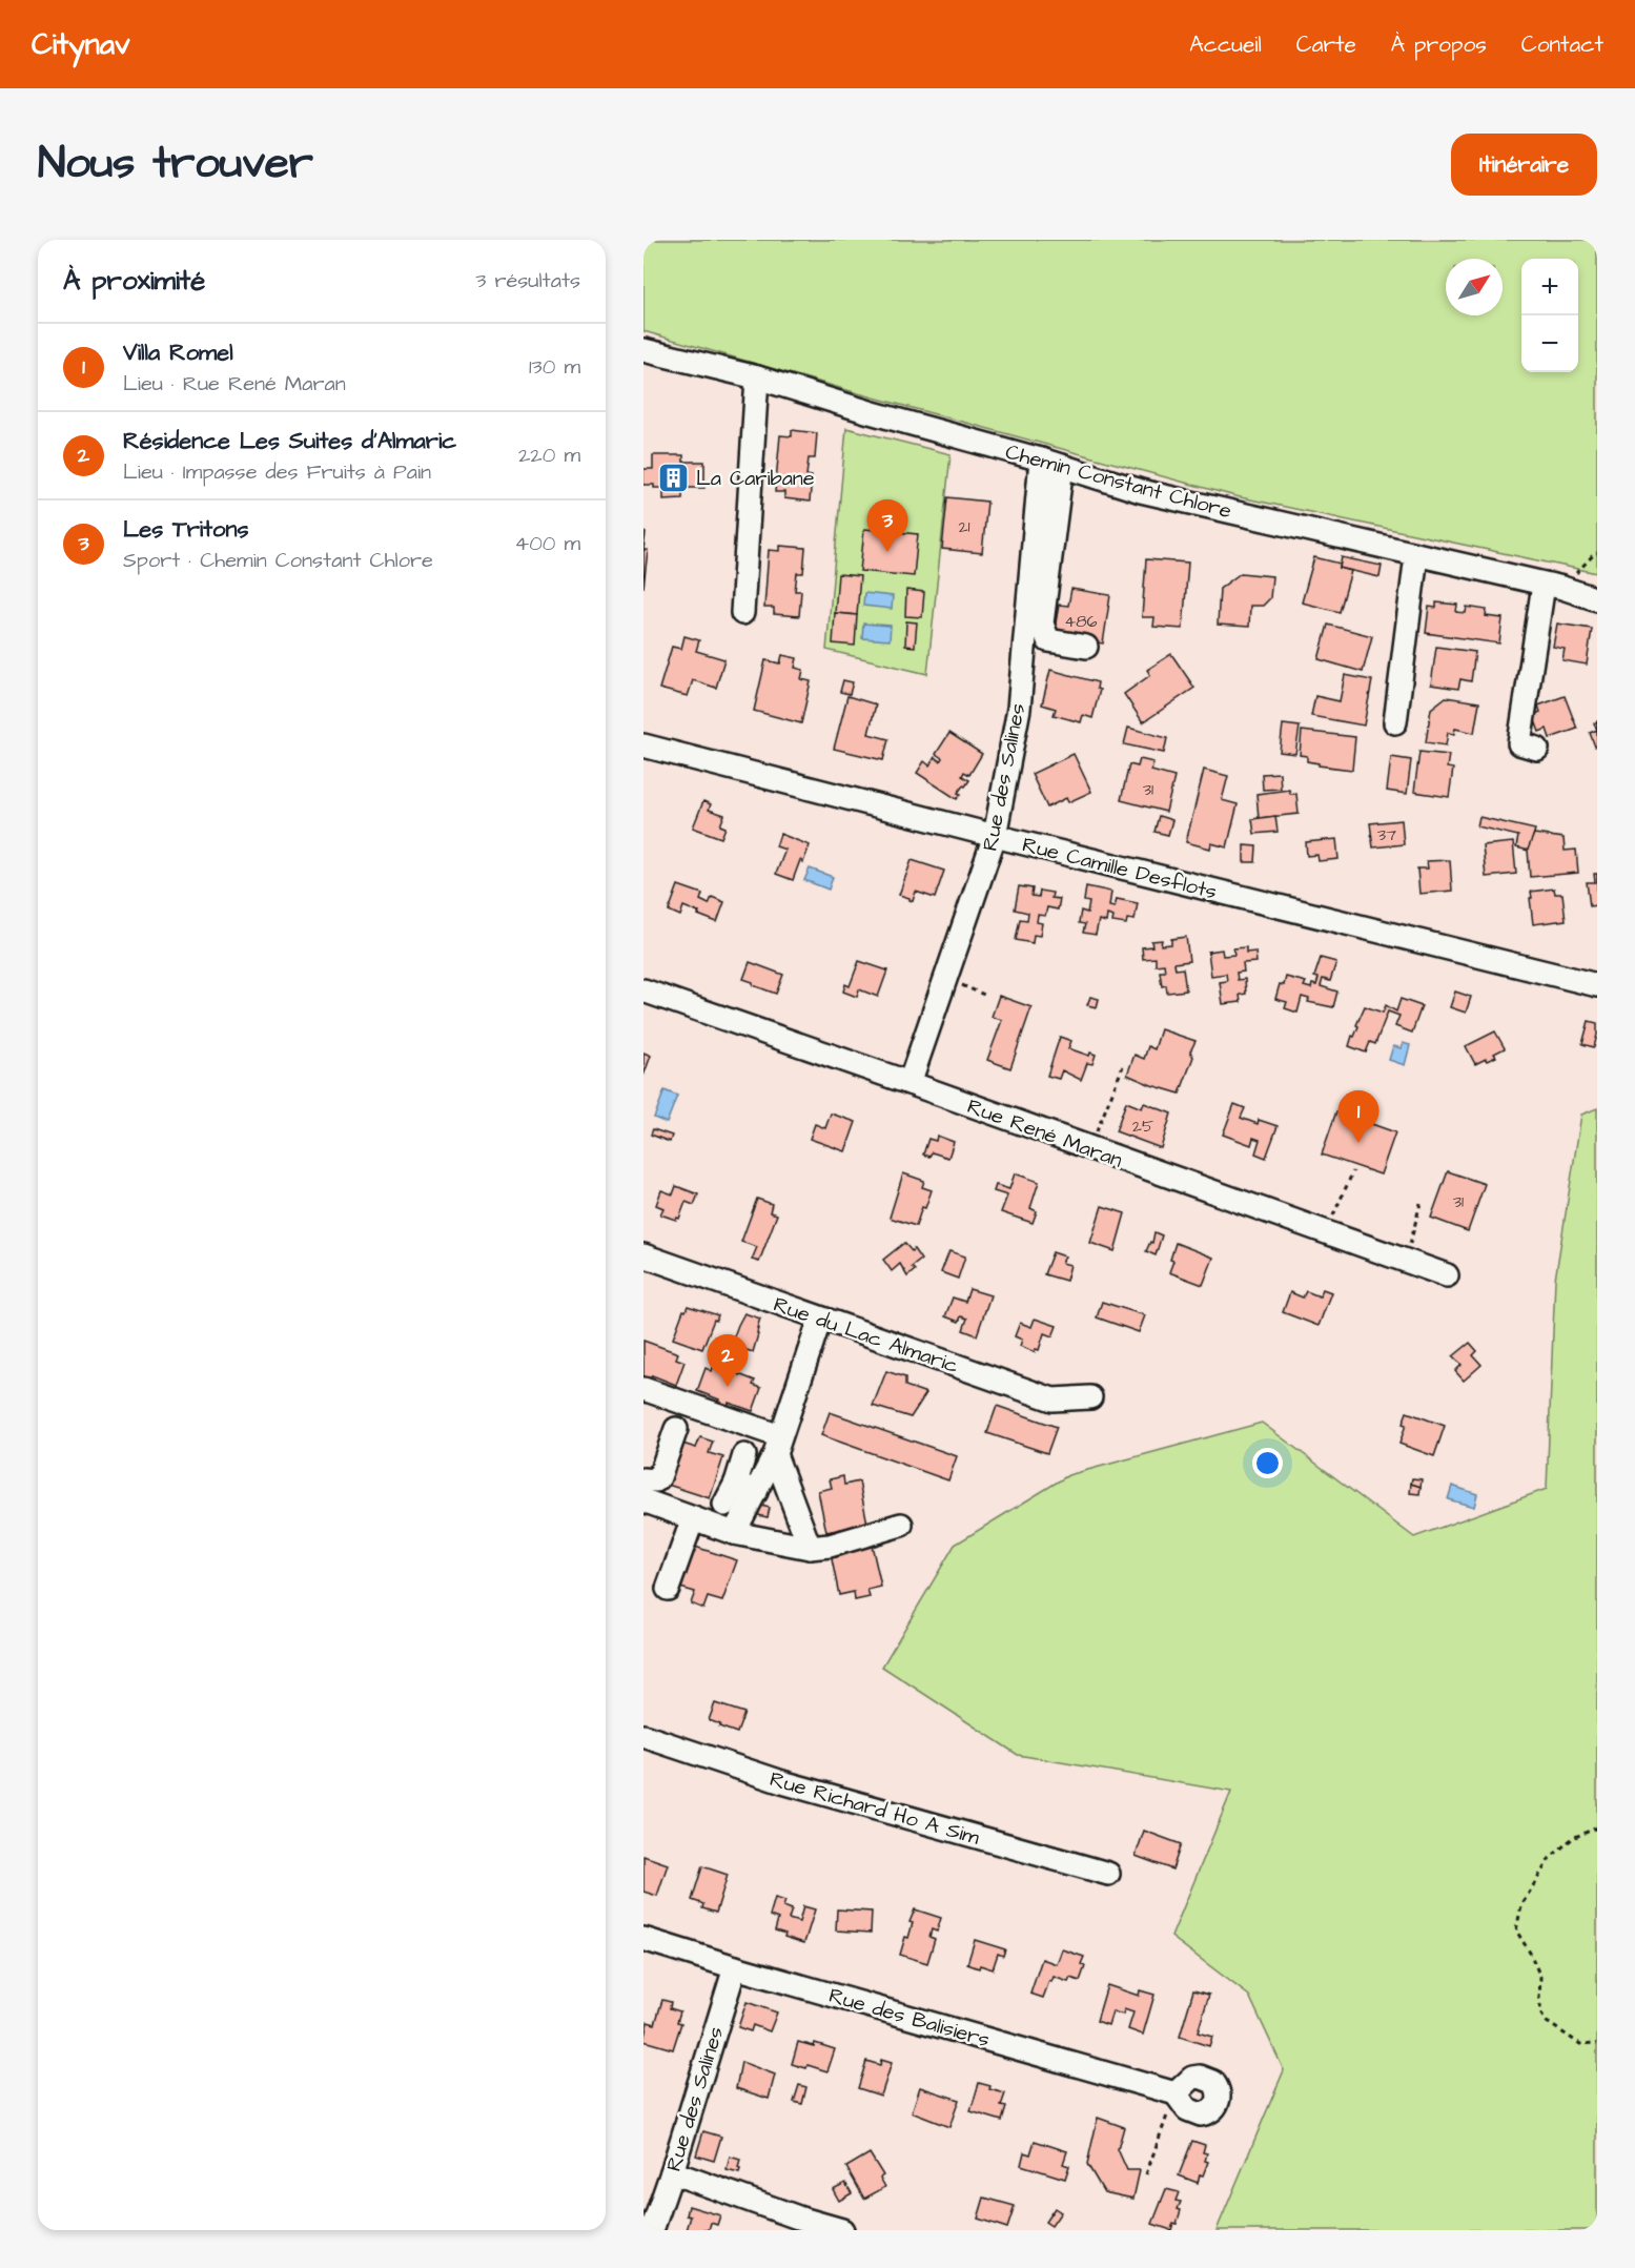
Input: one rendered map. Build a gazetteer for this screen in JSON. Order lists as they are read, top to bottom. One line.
{"streets":{"street":["Chemin Constant Chlore","Rue des Salines","Rue Camille Desflots","Rue René Maran","Rue du Lac Almaric","Rue Richard Ho A Sim","Rue des Balisiers"]},"crossings":[["Chemin Constant Chlore","Rue des Salines"],["Rue des Salines","Rue Camille Desflots"],["Rue des Salines","Rue René Maran"],["Rue des Salines","Rue des Balisiers"]],"places":{"building":["La Caribane"]},"house_numbers":["21","486","31","37","25","31"],"north":"top right","page":{"header":"Citynav","nav":["Accueil","Carte","À propos","Contact"],"title":"Nous trouver","buttons":"Itinéraire","heading":["À proximité","3 résultats"],"map_buttons":["+","−"],"list":[{"mark":"1","name":"Villa Romel","note":"Lieu · Rue René Maran","value":"130 m"},{"mark":"2","name":"Résidence Les Suites d'Almaric","note":"Lieu · Impasse des Fruits à Pain","value":"220 m"},{"mark":"3","name":"Les Tritons","note":"Sport · Chemin Constant Chlore","value":"400 m"}],"pins":["3","1","2"]}}
